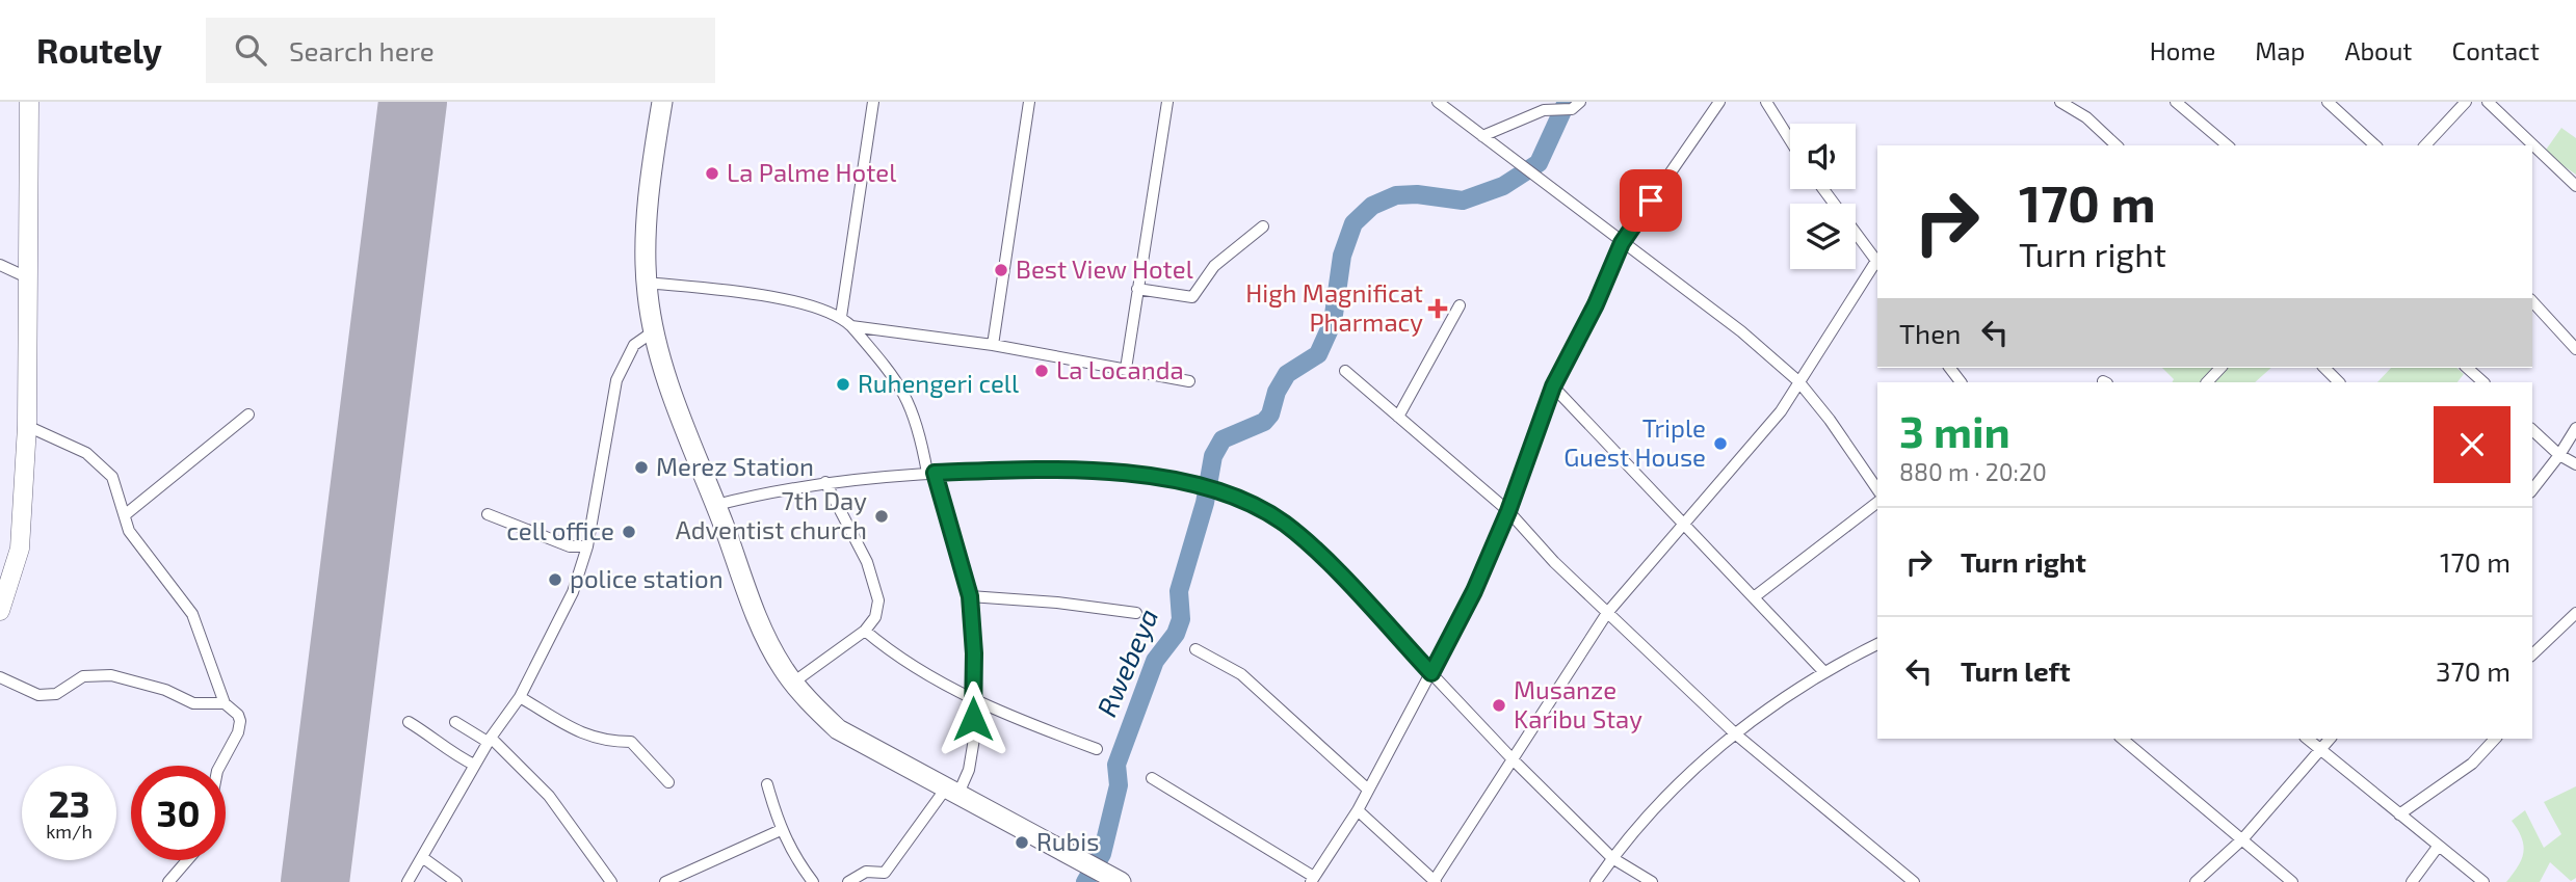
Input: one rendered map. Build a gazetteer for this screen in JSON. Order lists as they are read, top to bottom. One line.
{"water":["Rwebeya"],"places":{"other":["La Palme Hotel","Best View Hotel","La Locanda","Ruhengeri cell","Triple Guest House","Merez Station","7th Day Adventist church","cell office","police station","Musanze Karibu Stay","Rubis"],"health":["High Magnificat Pharmacy"]},"page":{"header":"Routely","search":"Search here","nav":["Home","Map","About","Contact"],"turn":["170 m","Turn right"],"then":"Then","heading":["3 min","880 m · 20:20"],"list":[{"name":"Turn right","value":"170 m"},{"name":"Turn left","value":"370 m"}],"speed":"23 km/h","limit":"30"}}
